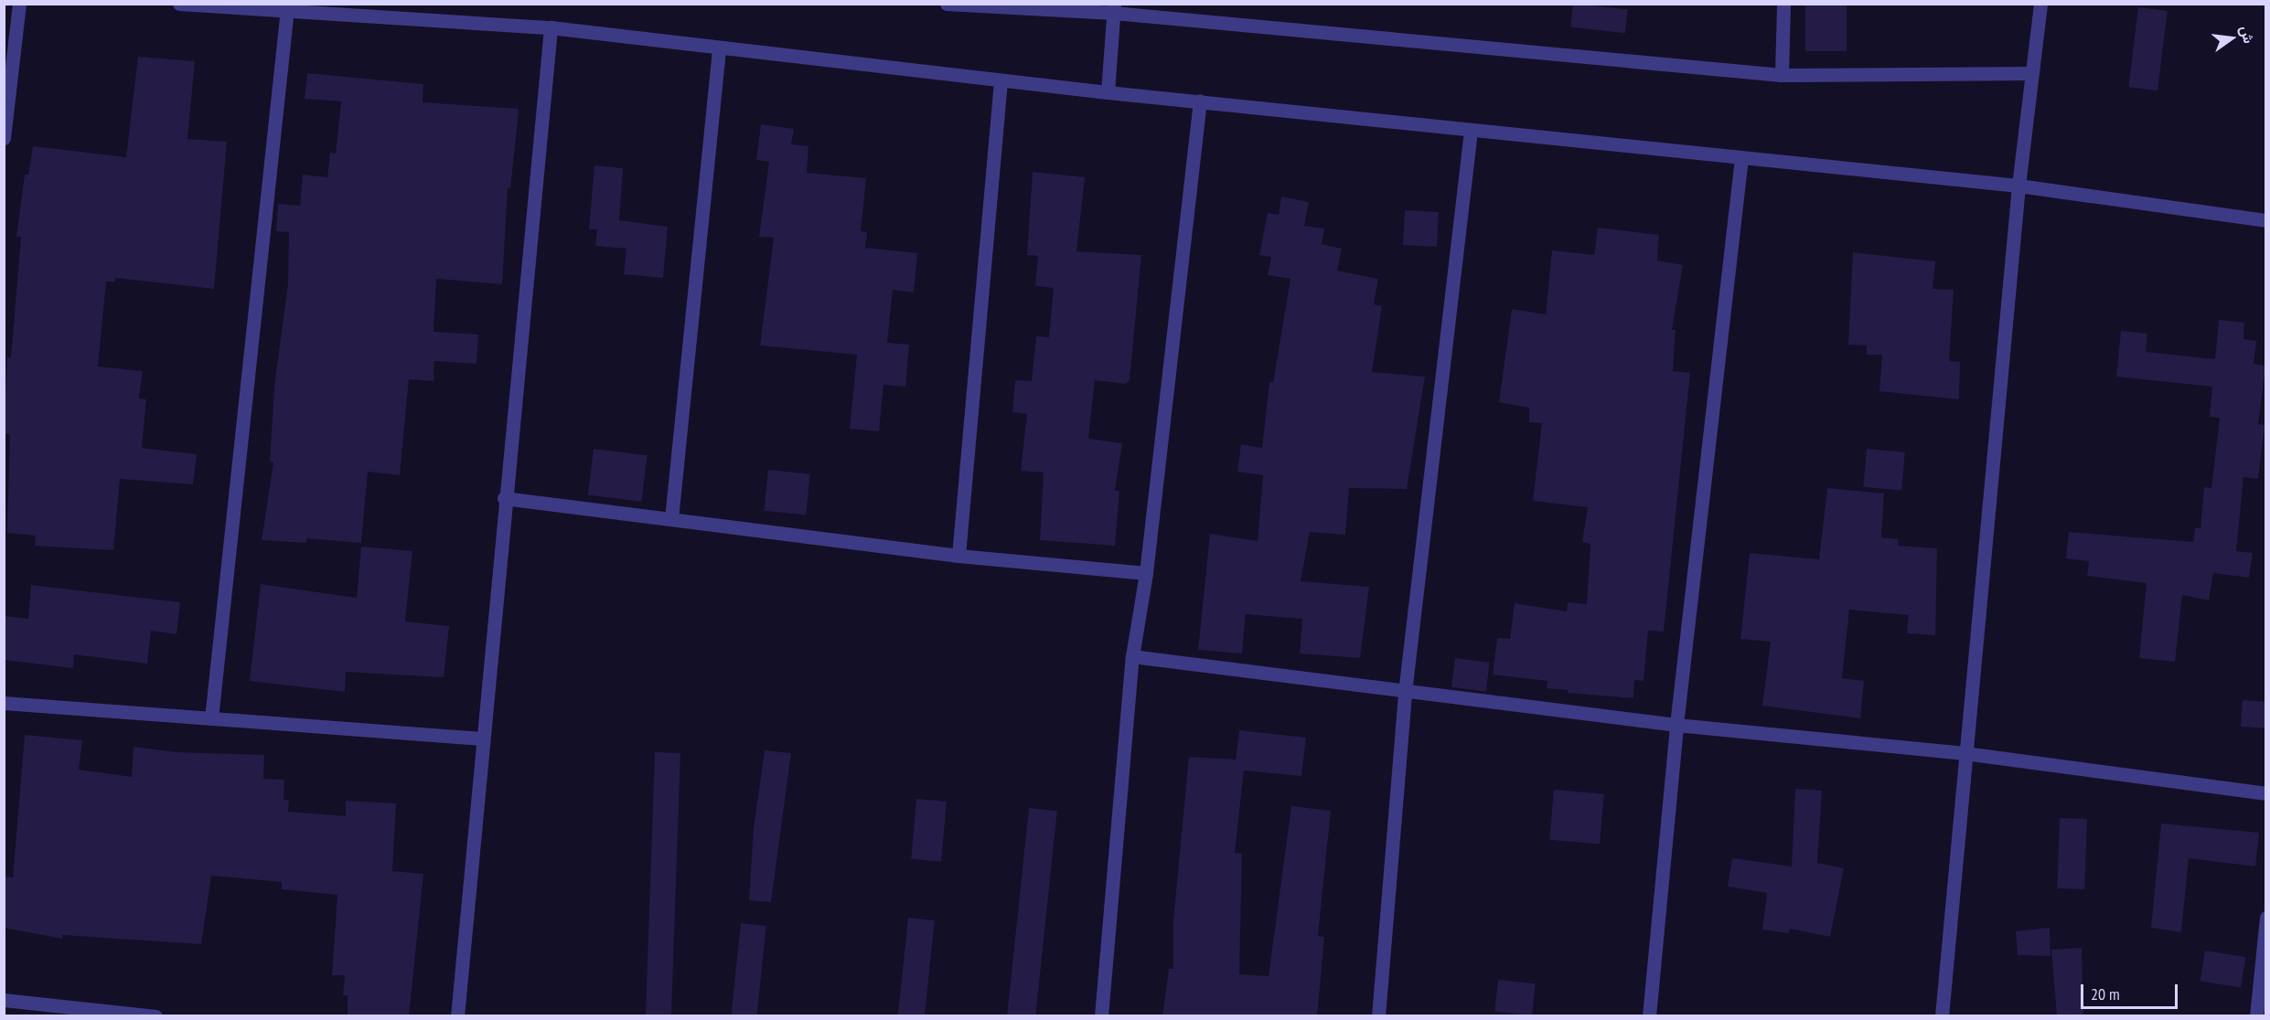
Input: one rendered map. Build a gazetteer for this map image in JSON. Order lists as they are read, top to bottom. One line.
{"scale_bar":"20 m","north":"right"}
